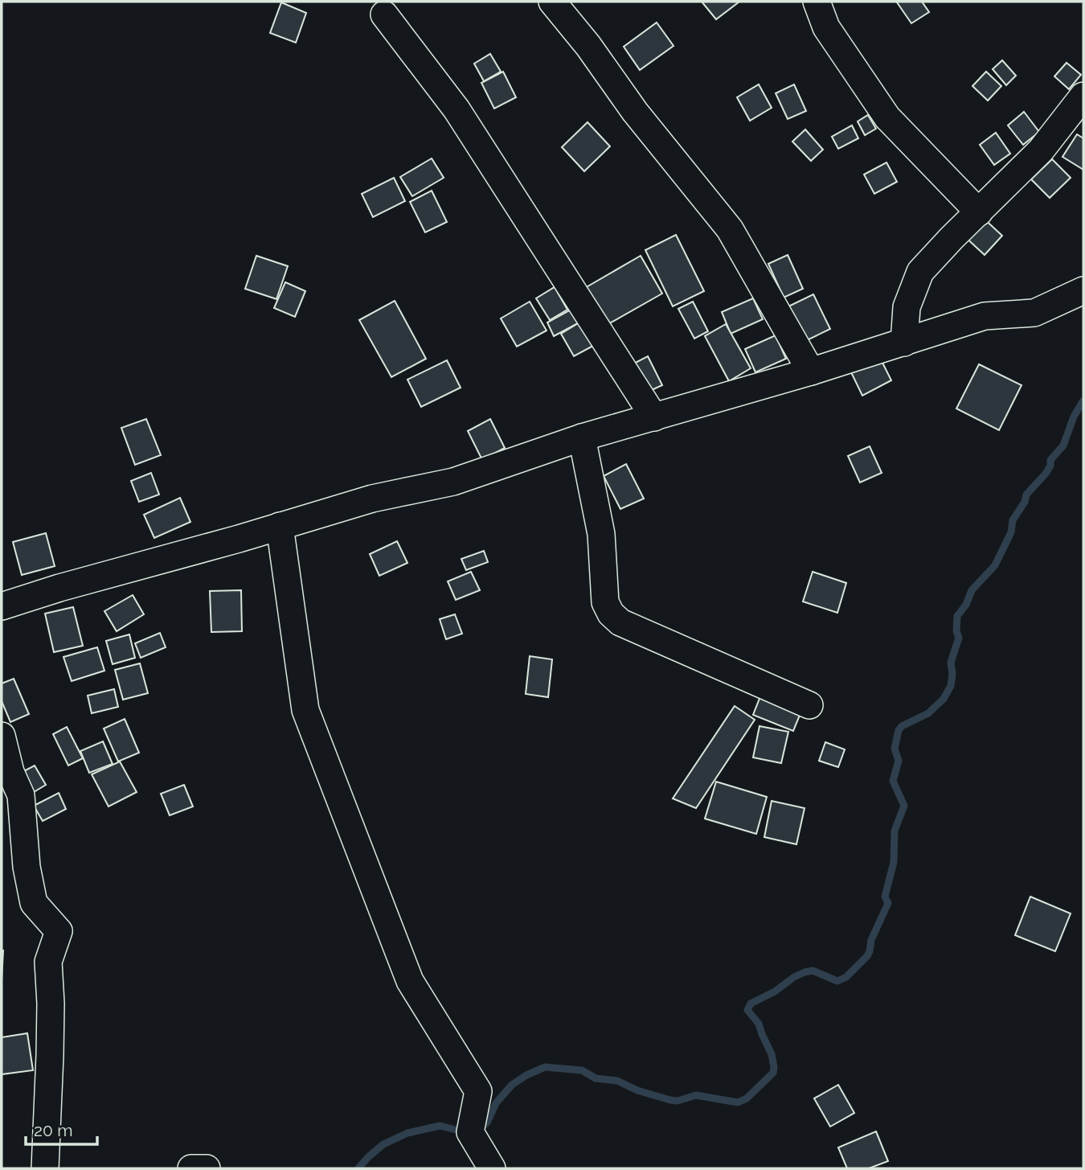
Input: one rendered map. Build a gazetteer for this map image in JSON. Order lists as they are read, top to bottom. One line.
{"scale_bar":"20 m"}
